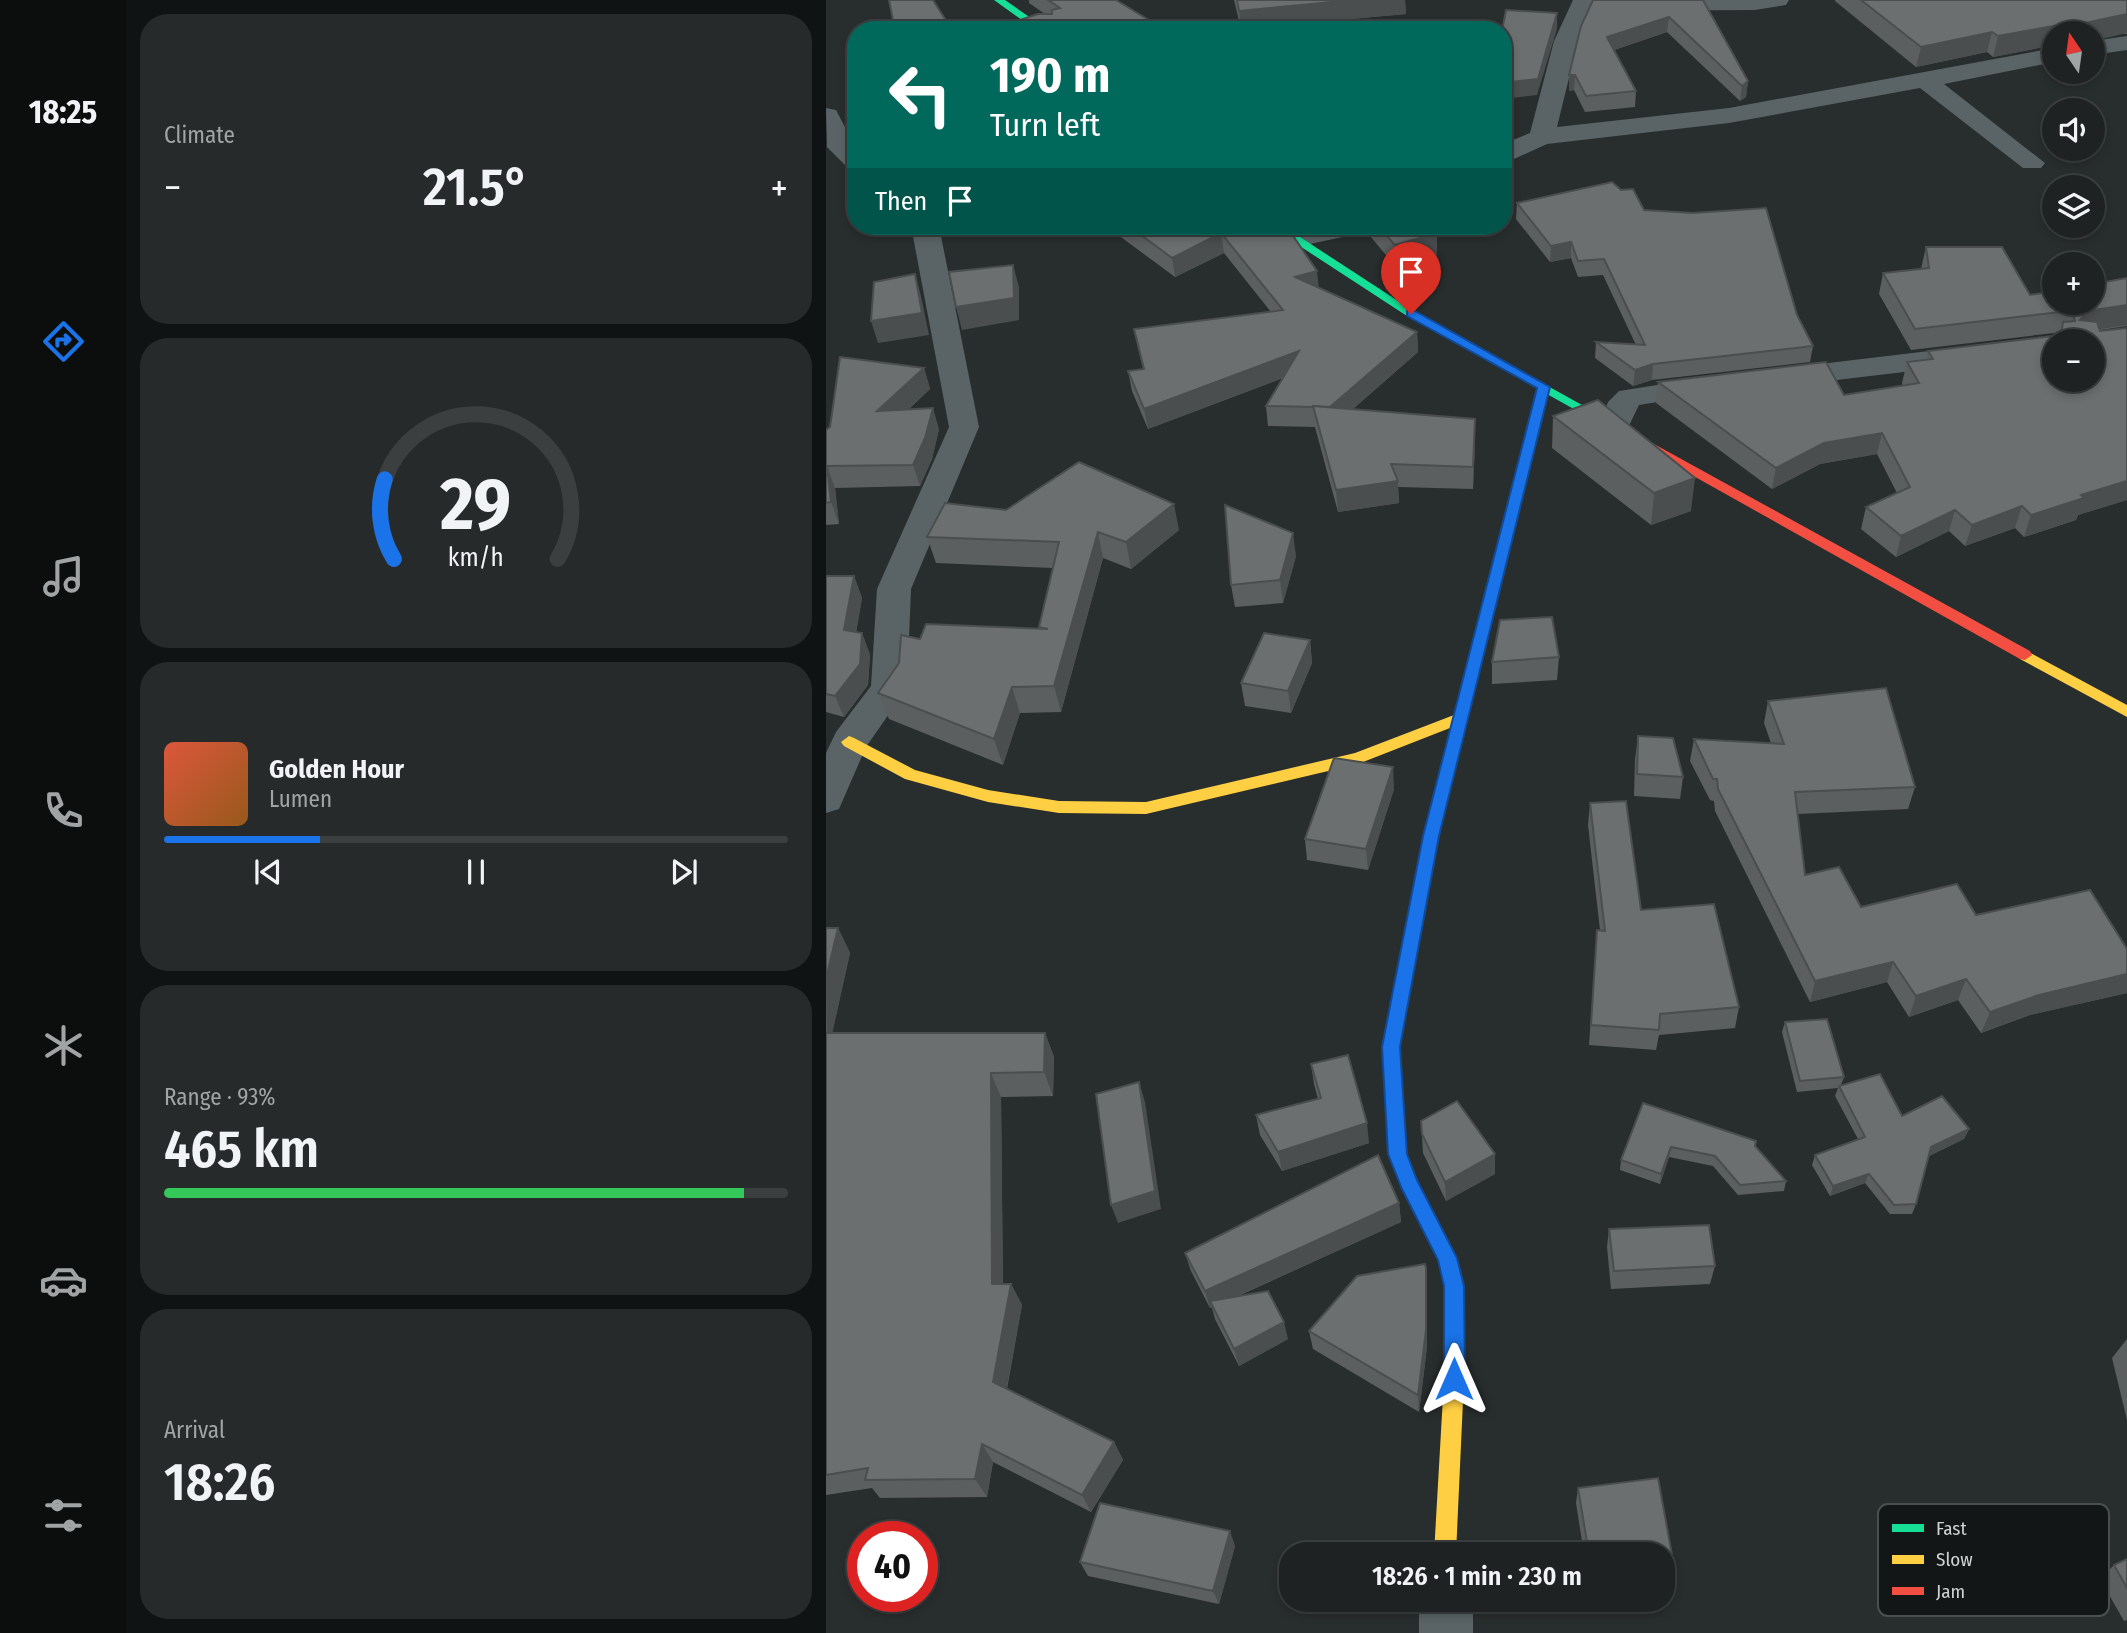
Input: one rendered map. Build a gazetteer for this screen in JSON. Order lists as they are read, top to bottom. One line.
{"legend":["Fast","Slow","Jam"],"north":"top","page":{"tabs":"18:25","tile":["Climate",["Range · 93%","465 km"],["Arrival","18:26"]],"map_buttons":["+","−"],"turn":["190 m","Turn left"],"heat":["−","21.5°","+"],"then":"Then","song":["Golden Hour","Lumen"],"limit":"40","trip":"18:26 · 1 min · 230 m","gauge":["29","km/h"]}}
